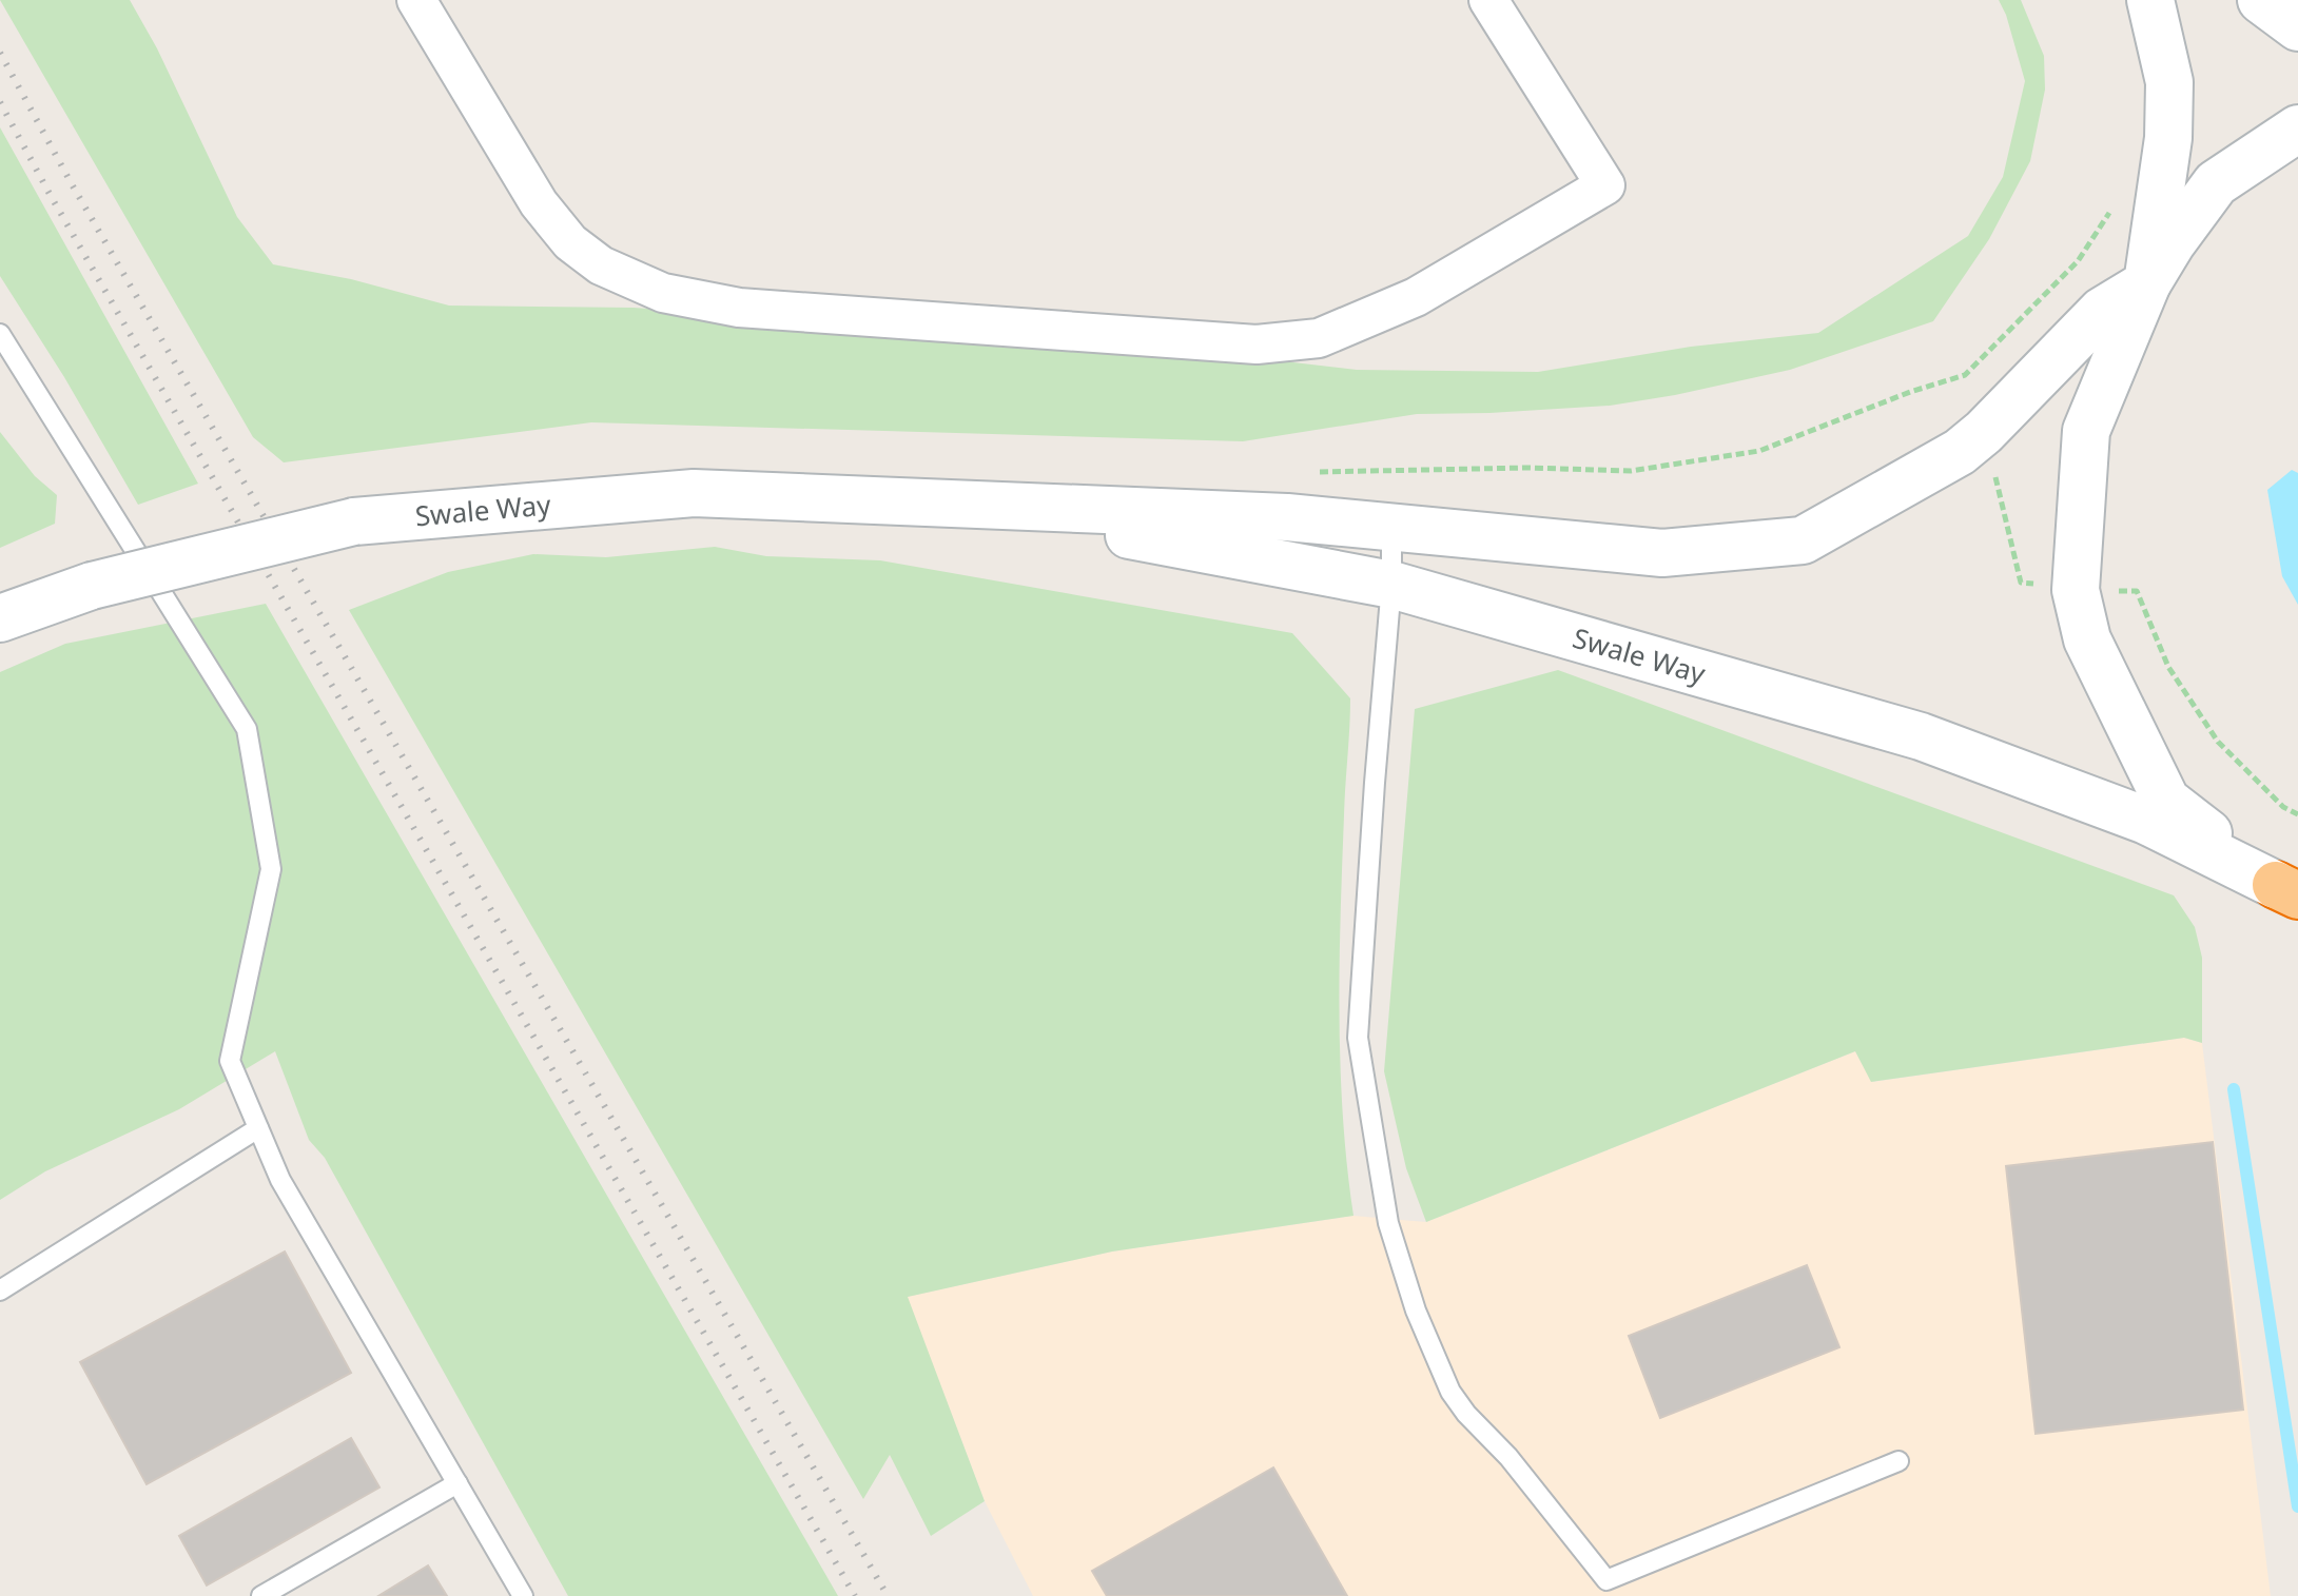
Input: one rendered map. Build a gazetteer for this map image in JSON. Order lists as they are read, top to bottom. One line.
{"streets":{"main road":["Swale Way"]}}
